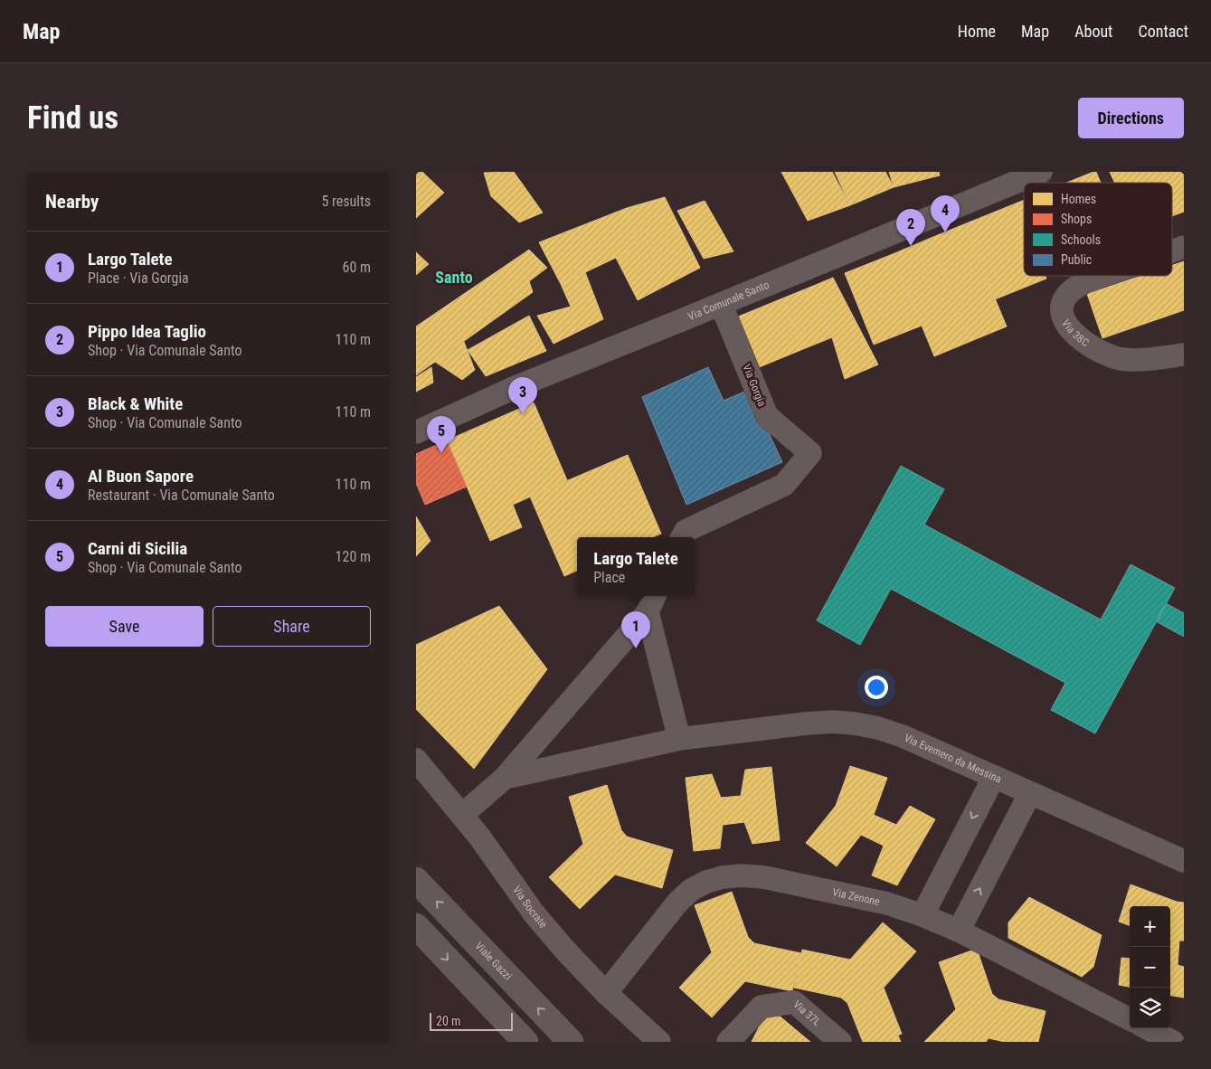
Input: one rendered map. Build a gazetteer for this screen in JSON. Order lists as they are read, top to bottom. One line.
{"streets":{"main road":["Viale Gazzi"],"street":["Via Comunale Santo","Via 38C","Via Gorgia","Via Evemero da Messina","Via Zenone","Via Socrate","Via 37L"]},"crossings":[["Via Comunale Santo","Via Gorgia"],["Via Zenone","Via Socrate"]],"districts":["Santo"],"legend":["Homes","Shops","Schools","Public"],"scale_bar":"20 m","page":{"header":"Map","nav":["Home","Map","About","Contact"],"buttons":["Directions",["Save","Share"]],"title":"Find us","heading":["Nearby","5 results"],"pins":["4","2","3","5","1"],"list":[{"mark":"1","name":"Largo Talete","note":"Place · Via Gorgia","value":"60 m"},{"mark":"2","name":"Pippo Idea Taglio","note":"Shop · Via Comunale Santo","value":"110 m"},{"mark":"3","name":"Black & White","note":"Shop · Via Comunale Santo","value":"110 m"},{"mark":"4","name":"Al Buon Sapore","note":"Restaurant · Via Comunale Santo","value":"110 m"},{"mark":"5","name":"Carni di Sicilia","note":"Shop · Via Comunale Santo","value":"120 m"}],"popup":["Largo Talete","Place"],"map_buttons":["+","−"],"scale":"20 m"}}
